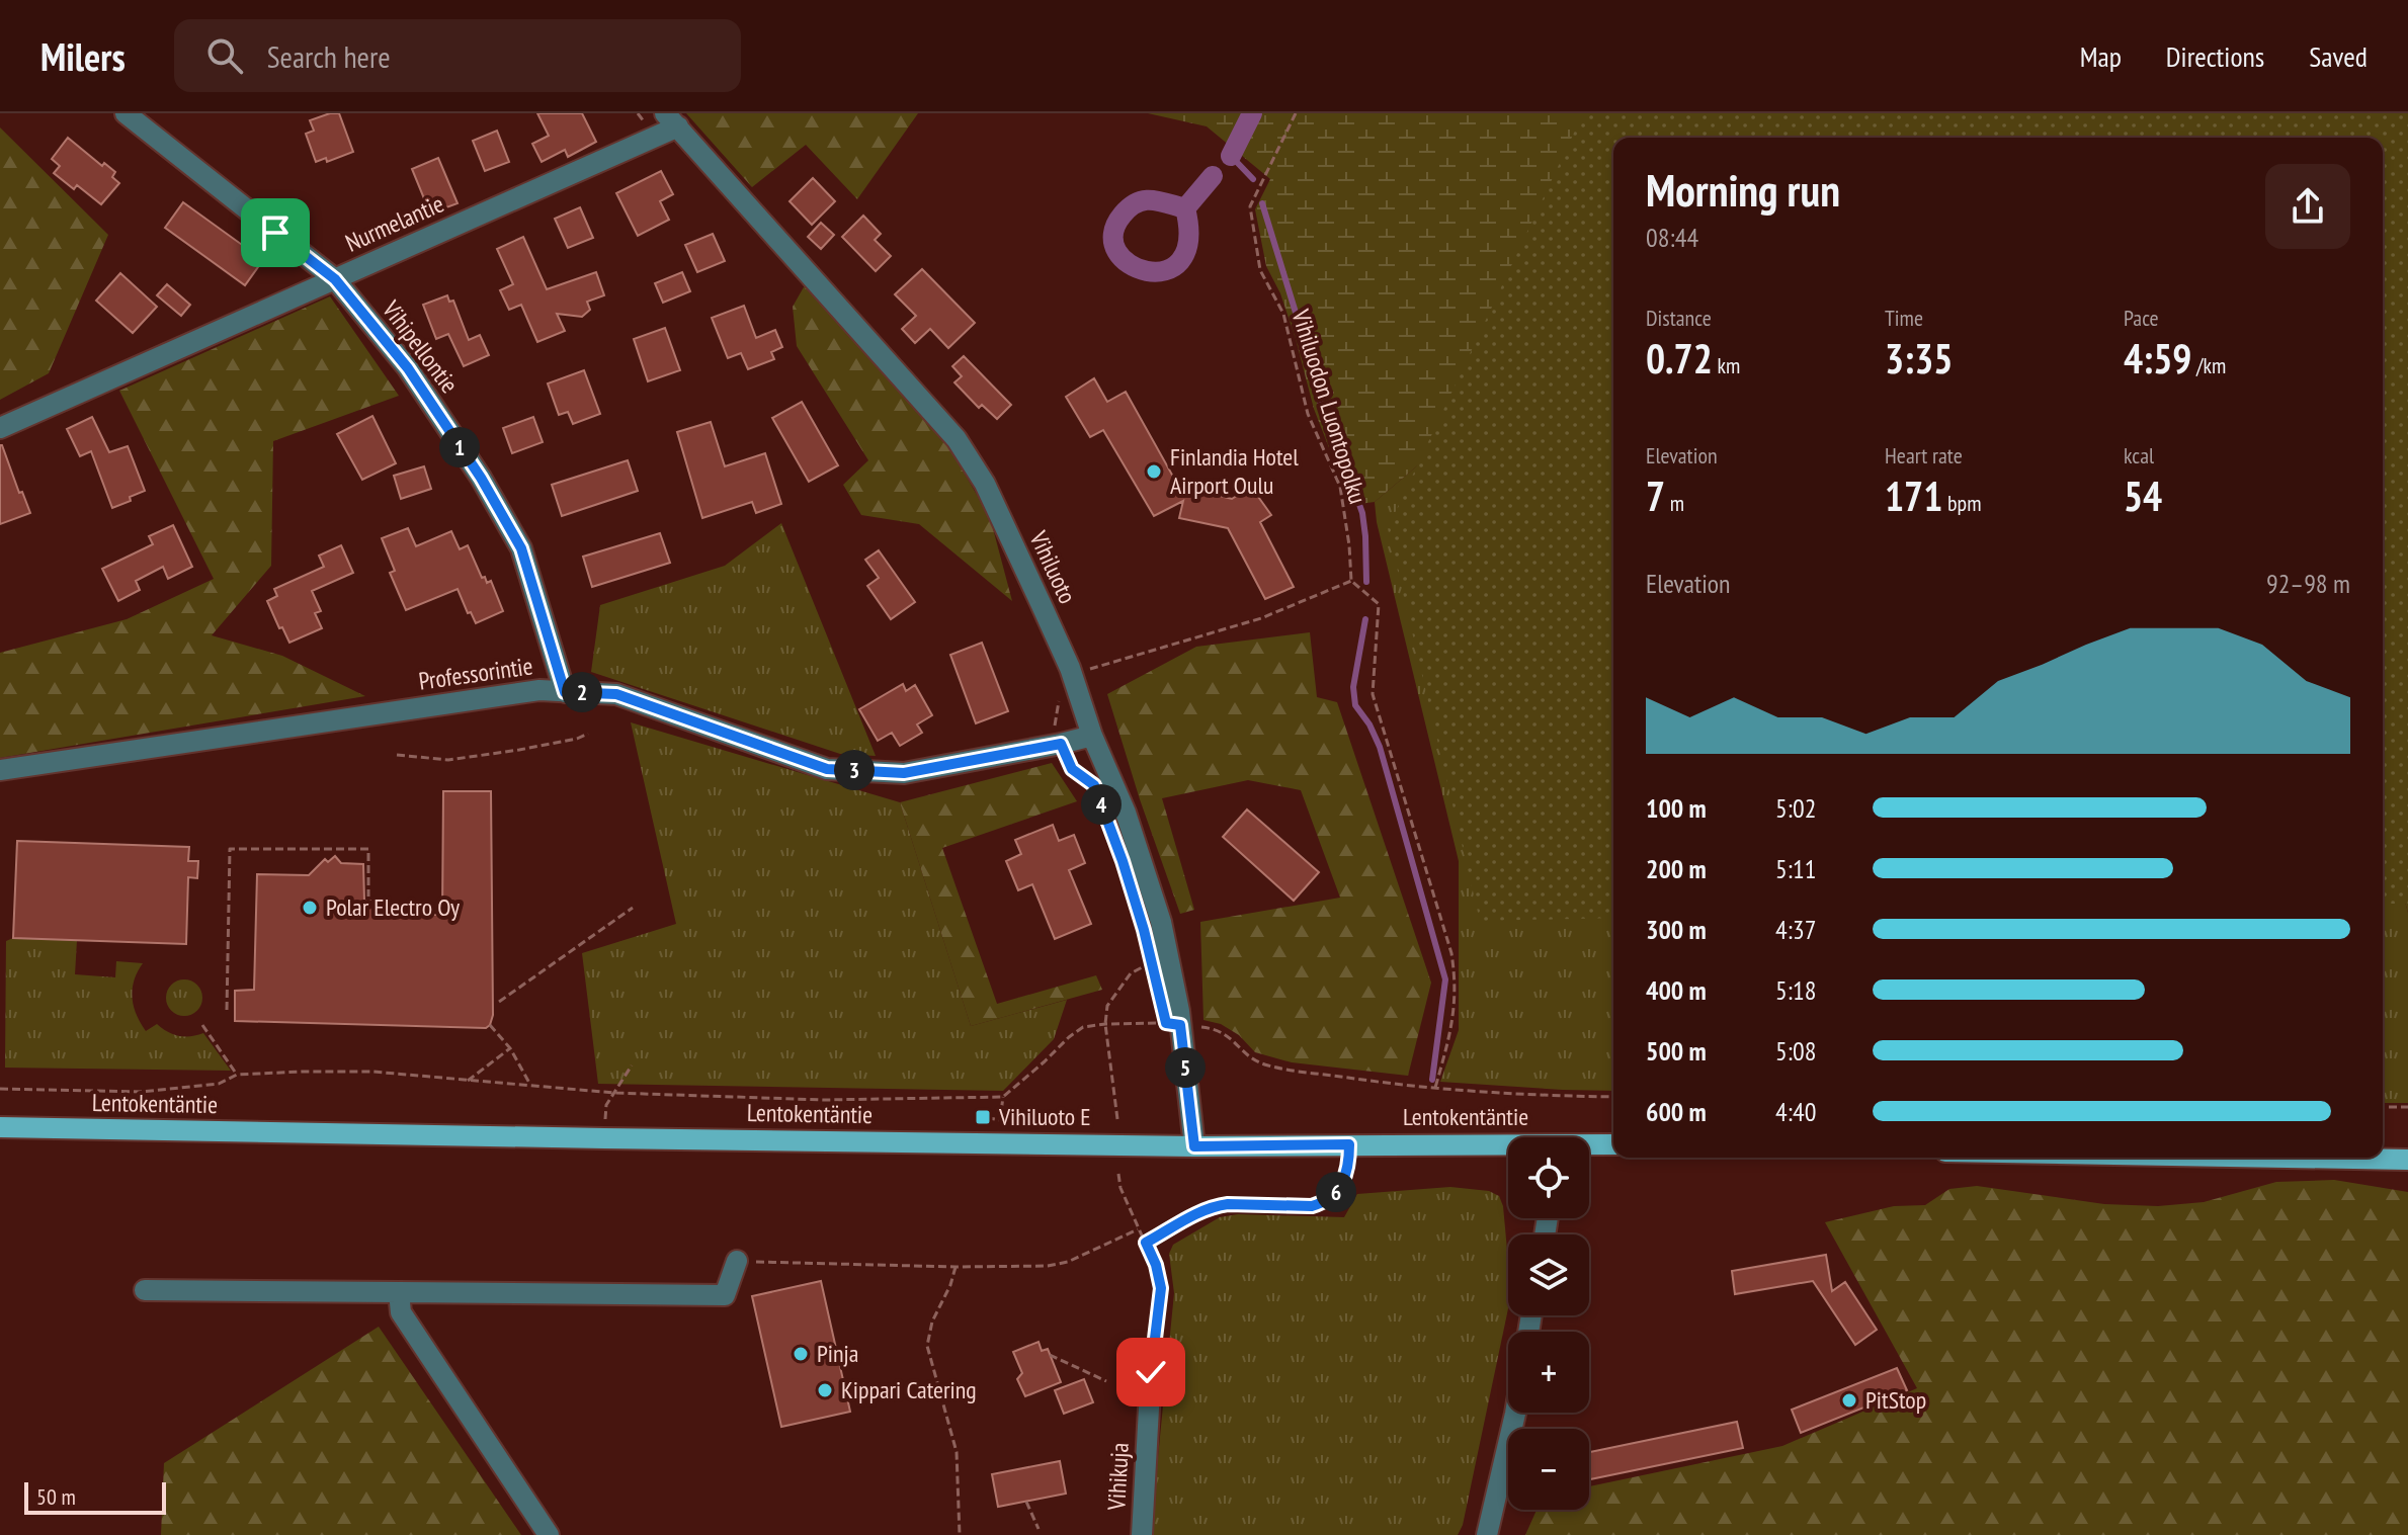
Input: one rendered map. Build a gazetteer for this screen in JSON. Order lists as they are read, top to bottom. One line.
{"streets":{"main road":["Lentokentäntie"],"street":["Nurmelantie","Vihipellontie","Vihiluoto","Professorintie","Vihikuja"],"path":["Vihiluodon Luontopolku"]},"crossings":[["Nurmelantie","Vihipellontie"],["Nurmelantie","Vihiluoto"],["Vihipellontie","Professorintie"],["Vihiluoto","Professorintie"],["Vihiluoto","Lentokentäntie"]],"places":{"other":["Finlandia Hotel Airport Oulu","Polar Electro Oy","Pinja","Kippari Catering","PitStop"],"transit":["Vihiluoto E"]},"scale_bar":"50 m","page":{"header":"Milers","search":"Search here","nav":["Map","Directions","Saved"],"heading":["Morning run","08:44"],"stats":[["Distance","0.72 km"],["Time","3:35"],["Pace","4:59 /km"],["Elevation","7 m"],["Heart rate","171 bpm"],["kcal","54"]],"pins":["1","2","3","4","5","6"],"chart":["Elevation","92–98 m"],"list":[{"name":"100 m","note":"5:02"},{"name":"200 m","note":"5:11"},{"name":"300 m","note":"4:37"},{"name":"400 m","note":"5:18"},{"name":"500 m","note":"5:08"},{"name":"600 m","note":"4:40"}],"map_buttons":["+","−"],"scale":"50 m"}}
